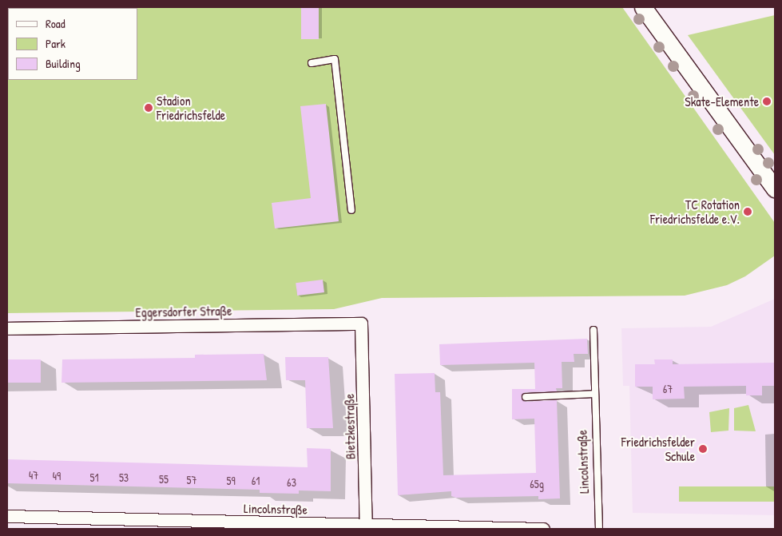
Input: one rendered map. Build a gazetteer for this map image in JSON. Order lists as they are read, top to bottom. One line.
{"streets":{"street":["Eggersdorfer Straße","Bietzkestraße","Lincolnstraße"]},"crossings":[["Eggersdorfer Straße","Bietzkestraße"],["Bietzkestraße","Lincolnstraße"]],"places":["Skate-Elemente","Stadion Friedrichsfelde","TC Rotation Friedrichsfelde e.V.","Friedrichsfelder Schule"],"house_numbers":["67","47","49","51","53","55","57","59","61","63","65g"],"legend":["Road","Park","Building"]}
